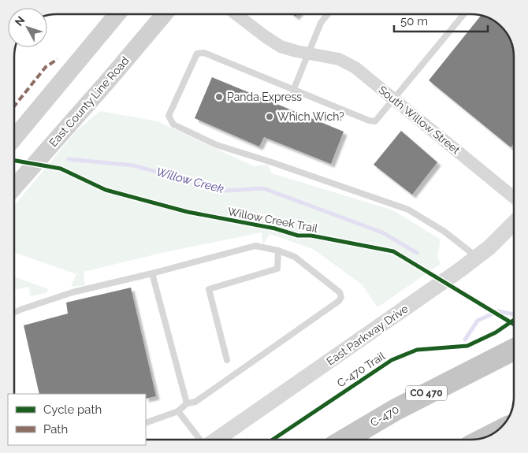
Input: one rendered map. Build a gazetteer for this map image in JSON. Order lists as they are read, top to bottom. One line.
{"streets":{"highway":["CO 470","C-470"],"main road":["East County Line Road"],"street":["South Willow Street","East Parkway Drive"],"cycle path":["Willow Creek Trail","C-470 Trail"]},"water":["Willow Creek"],"places":["Panda Express","Which Wich?"],"legend":["Cycle path","Path"],"scale_bar":"50 m","north":"top left"}
